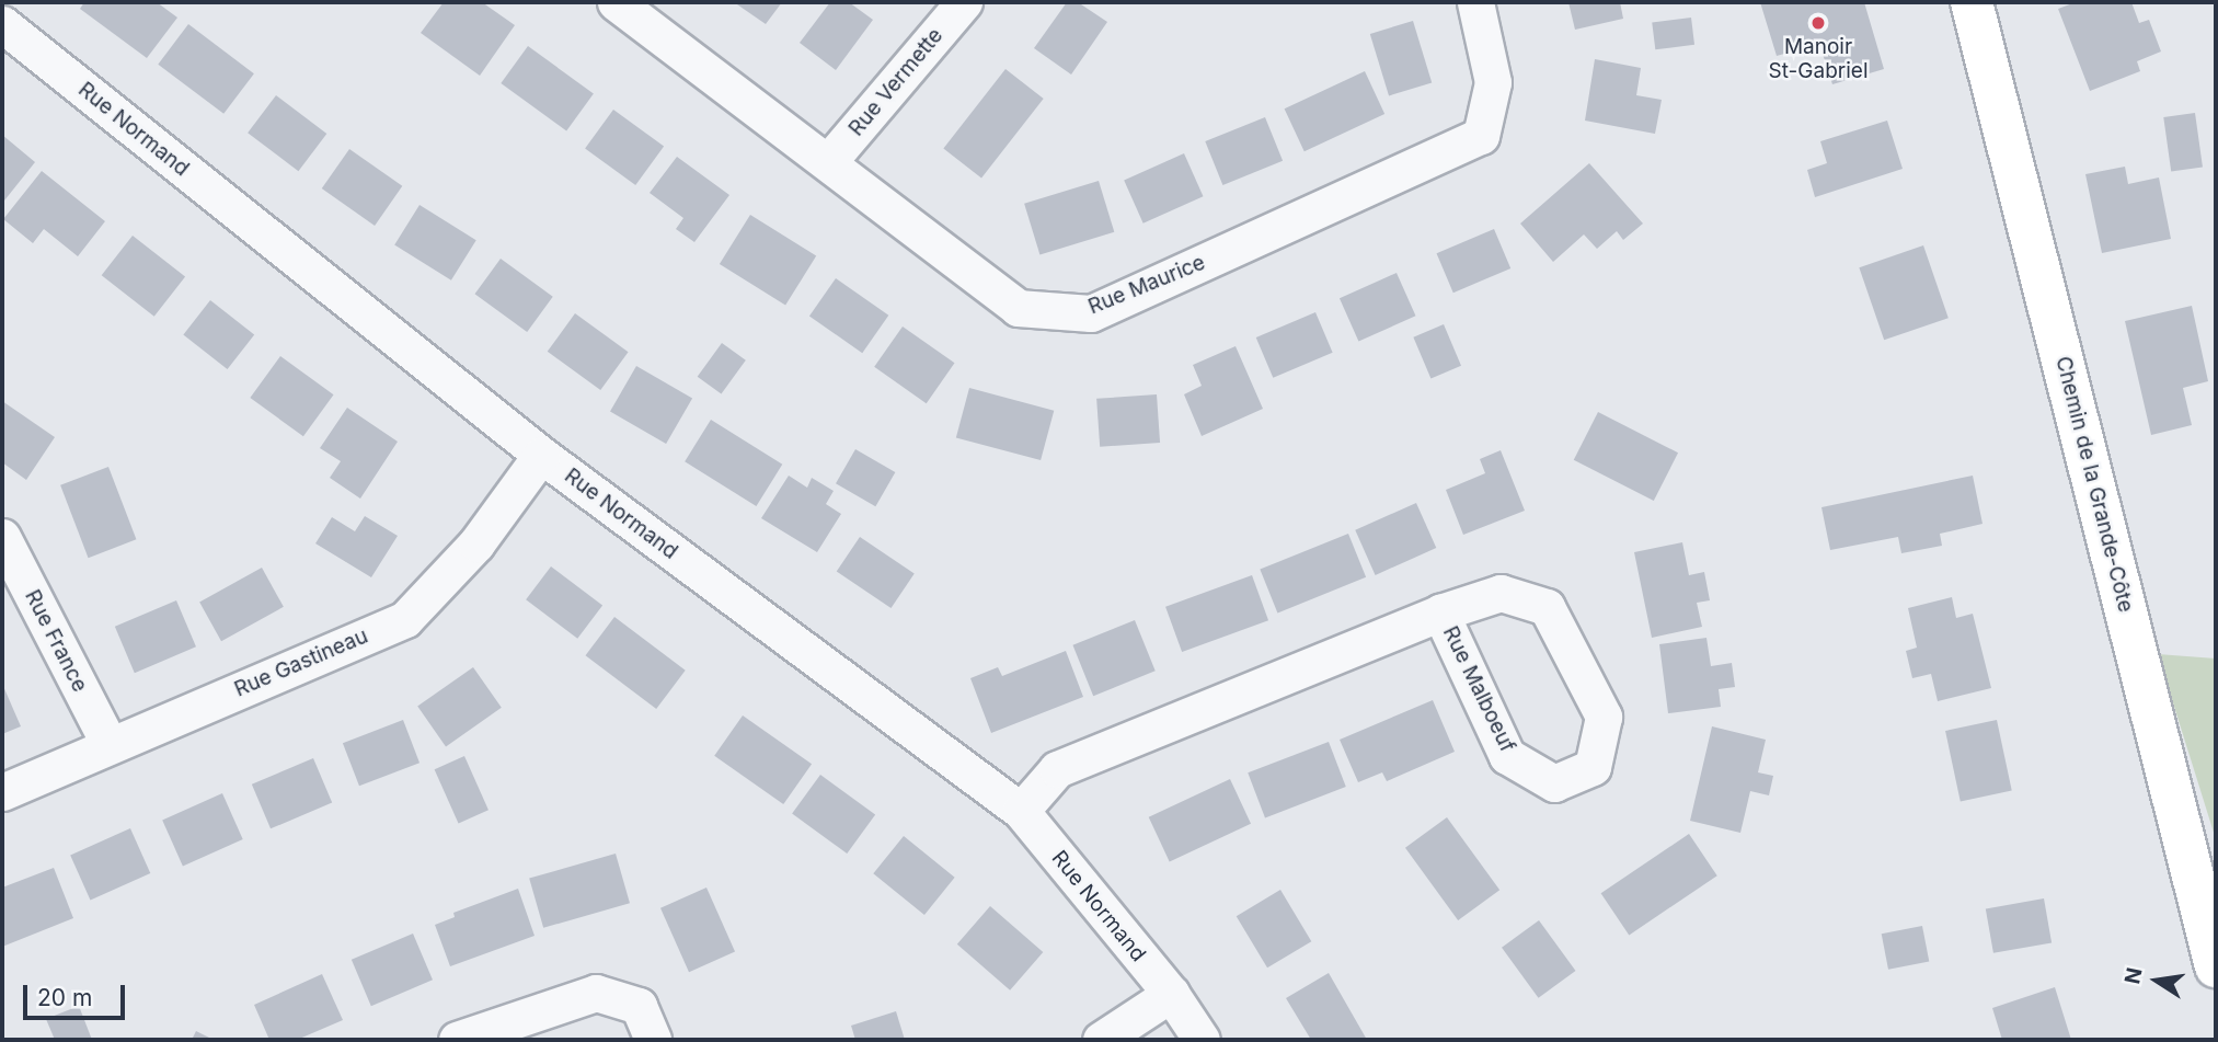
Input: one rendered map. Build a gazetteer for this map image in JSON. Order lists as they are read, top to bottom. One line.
{"streets":{"main road":["Chemin de la Grande-Côte"],"street":["Rue Vermette","Rue Normand","Rue Maurice","Rue France","Rue Gastineau","Rue Malboeuf"]},"crossings":[["Rue Vermette","Rue Maurice"],["Rue Normand","Rue Gastineau"],["Rue Normand","Rue Malboeuf"],["Rue France","Rue Gastineau"]],"places":["Manoir St-Gabriel"],"scale_bar":"20 m","north":"left"}
